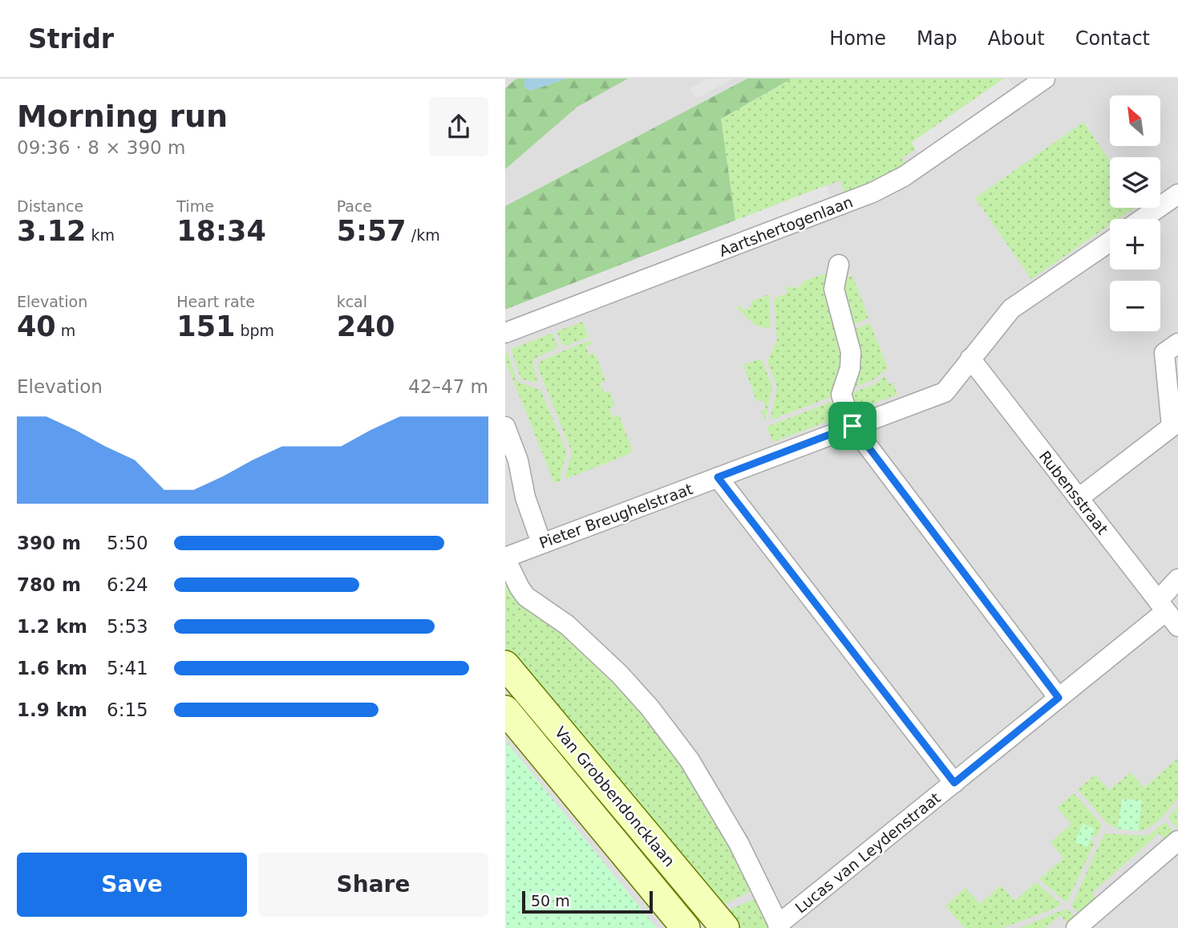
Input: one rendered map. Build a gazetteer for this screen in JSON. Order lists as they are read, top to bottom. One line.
{"streets":{"main road":["Van Grobbendoncklaan"],"street":["Aartshertogenlaan","Rubensstraat","Pieter Breughelstraat","Lucas van Leydenstraat"]},"crossings":[["Rubensstraat","Pieter Breughelstraat"],["Rubensstraat","Lucas van Leydenstraat"]],"scale_bar":"50 m","north":"top left","page":{"header":"Stridr","nav":["Home","Map","About","Contact"],"heading":["Morning run","09:36 · 8 × 390 m"],"map_buttons":["+","−"],"stats":[["Distance","3.12 km"],["Time","18:34"],["Pace","5:57 /km"],["Elevation","40 m"],["Heart rate","151 bpm"],["kcal","240"]],"chart":["Elevation","42–47 m"],"list":[{"name":"390 m","note":"5:50"},{"name":"780 m","note":"6:24"},{"name":"1.2 km","note":"5:53"},{"name":"1.6 km","note":"5:41"},{"name":"1.9 km","note":"6:15"}],"buttons":["Save","Share"],"scale":"50 m"}}
